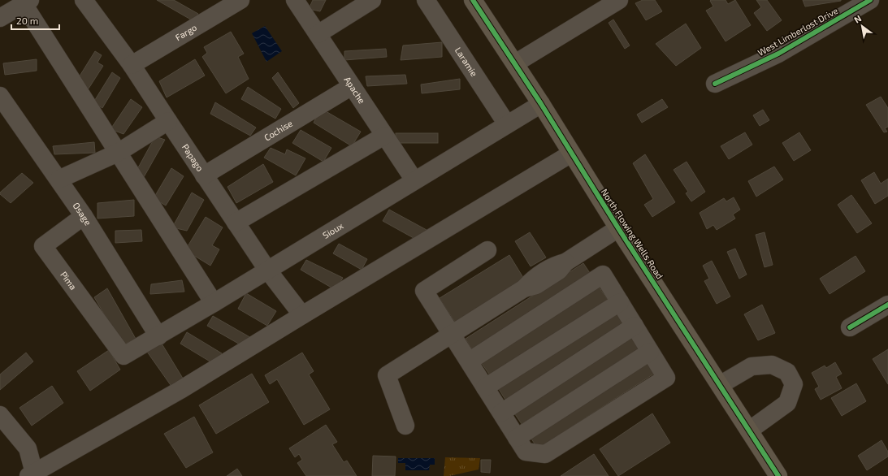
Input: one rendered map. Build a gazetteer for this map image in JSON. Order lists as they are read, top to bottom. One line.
{"streets":{"main road":["North Flowing Wells Road"],"street":["West Limberlost Drive","Fargo","Laramie","Apache","Cochise","Papago","Osage","Sioux","Pima"]},"crossings":[["Fargo","Papago"],["Laramie","Sioux"],["Apache","Cochise"],["Apache","Sioux"],["Cochise","Papago"],["Papago","Sioux"],["Osage","Sioux"],["Osage","Pima"],["Sioux","North Flowing Wells Road"],["Sioux","Pima"]],"scale_bar":"20 m","north":"top left"}
